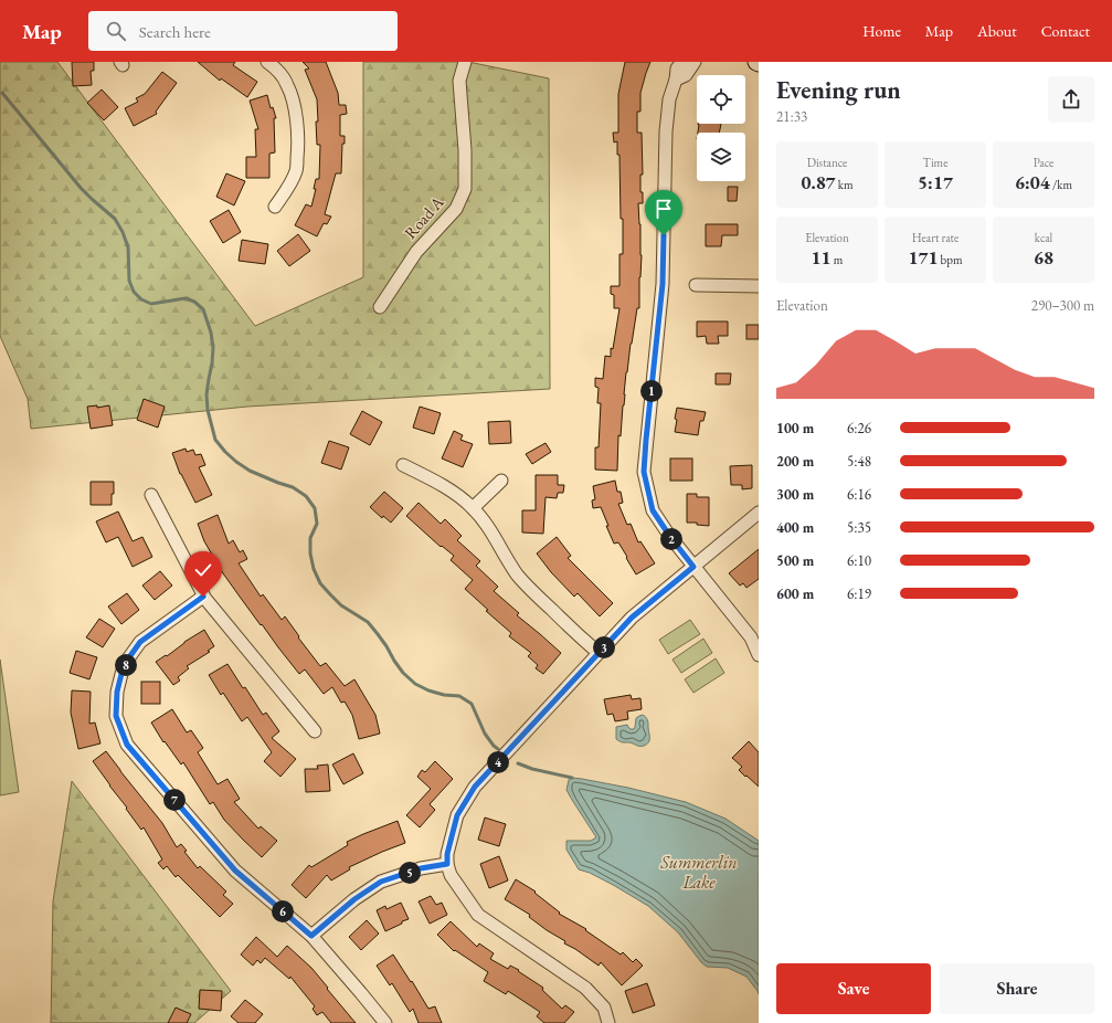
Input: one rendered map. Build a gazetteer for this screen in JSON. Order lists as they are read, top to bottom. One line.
{"streets":{"street":["Road A"]},"water":["Summerlin Lake"],"page":{"header":"Map","search":"Search here","nav":["Home","Map","About","Contact"],"heading":["Evening run","21:33"],"stats":[["Distance","0.87 km"],["Time","5:17"],["Pace","6:04 /km"],["Elevation","11 m"],["Heart rate","171 bpm"],["kcal","68"]],"chart":["Elevation","290–300 m"],"pins":["1","2","3","8","4","7","5","6"],"list":[{"name":"100 m","note":"6:26"},{"name":"200 m","note":"5:48"},{"name":"300 m","note":"6:16"},{"name":"400 m","note":"5:35"},{"name":"500 m","note":"6:10"},{"name":"600 m","note":"6:19"}],"buttons":["Save","Share"]}}
